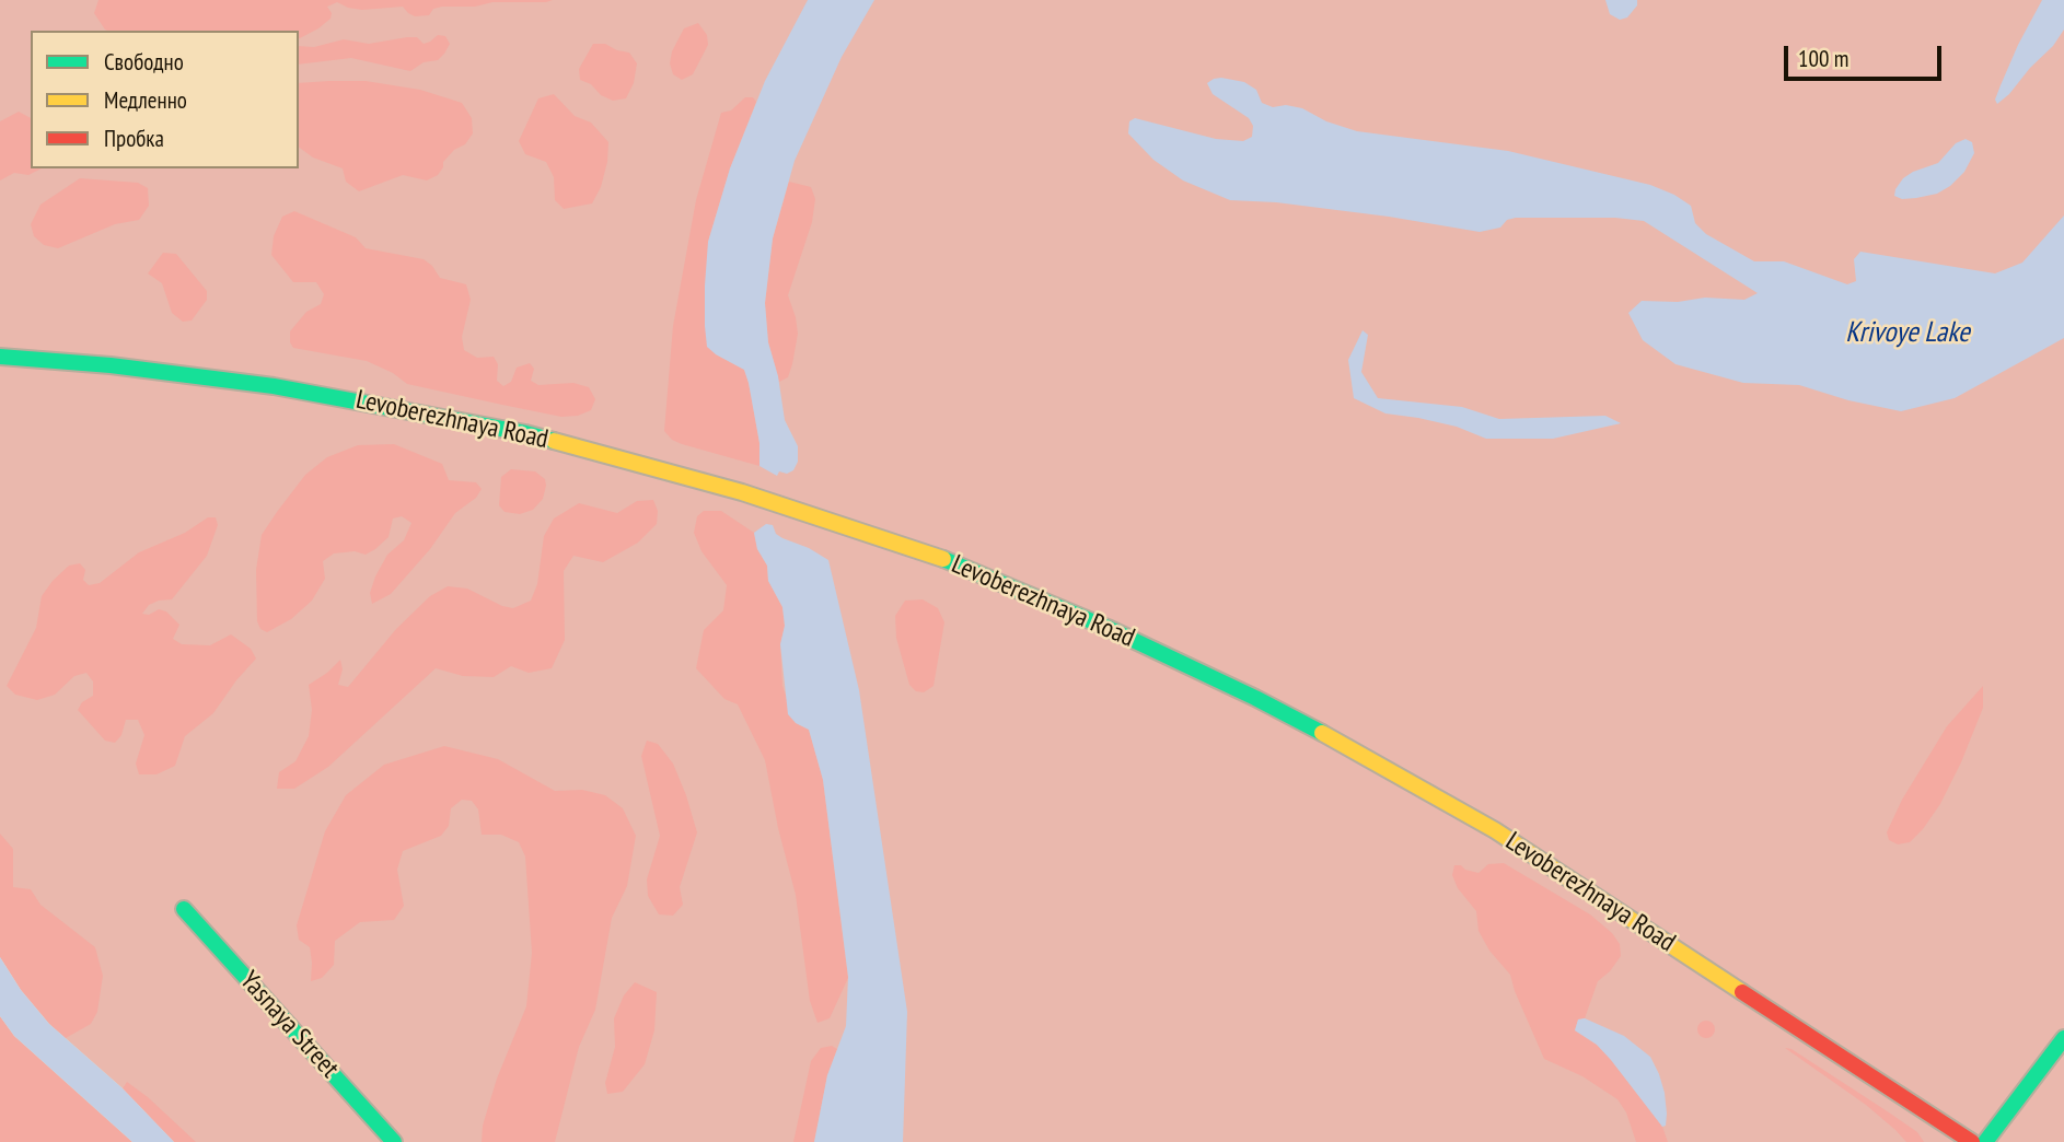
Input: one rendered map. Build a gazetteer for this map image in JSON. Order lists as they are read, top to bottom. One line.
{"streets":{"street":["Levoberezhnaya Road","Yasnaya Street"]},"water":["Krivoye Lake"],"legend":["Свободно","Медленно","Пробка"],"scale_bar":"100 m"}
